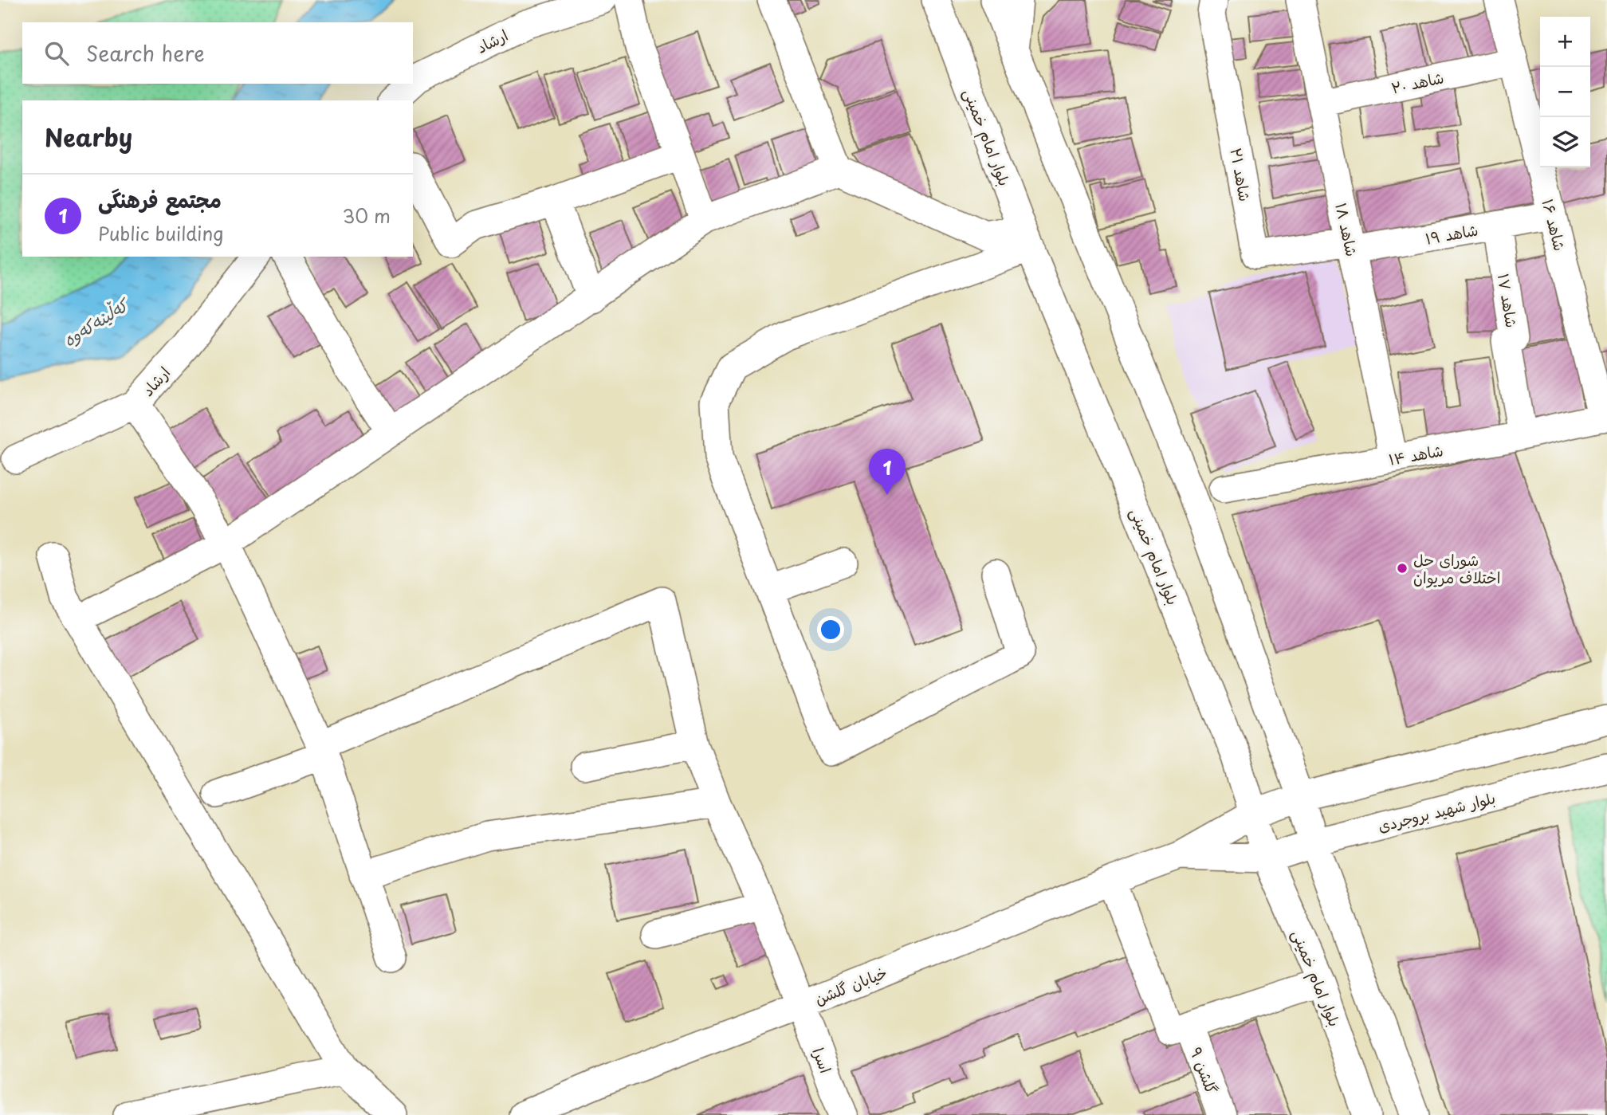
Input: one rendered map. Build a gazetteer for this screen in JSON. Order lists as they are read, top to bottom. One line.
{"streets":{"street":["ارشاد","شاهد ۲۰","بلوار امام خمینی","شاهد ۲۱","شاهد ۱۶","شاهد ۱۸","شاهد ۱۹","شاهد ۱۷","شاهد ۱۴","بلوار شهید بروجردی","خیابان گلشن","اسرا","گلشن ۹"]},"crossings":[["شاهد ۲۰","شاهد ۱۶"],["شاهد ۲۰","شاهد ۱۸"],["بلوار امام خمینی","بلوار شهید بروجردی"],["بلوار امام خمینی","خیابان گلشن"],["شاهد ۲۱","شاهد ۱۸"],["شاهد ۲۱","شاهد ۱۹"],["شاهد ۱۶","شاهد ۱۹"],["شاهد ۱۶","شاهد ۱۴"],["شاهد ۱۸","شاهد ۱۹"],["شاهد ۱۸","شاهد ۱۴"],["شاهد ۱۹","شاهد ۱۷"],["شاهد ۱۷","شاهد ۱۴"],["بلوار شهید بروجردی","خیابان گلشن"],["خیابان گلشن","اسرا"]],"water":["کەڵینەکەوە"],"places":["شورای حل اختلاف مریوان"],"page":{"map_buttons":["+","−"],"search":"Search here","heading":"Nearby","list":[{"mark":"1","name":"مجتمع فرهنگی","note":"Public building","value":"30 m"}],"pins":"1"}}
